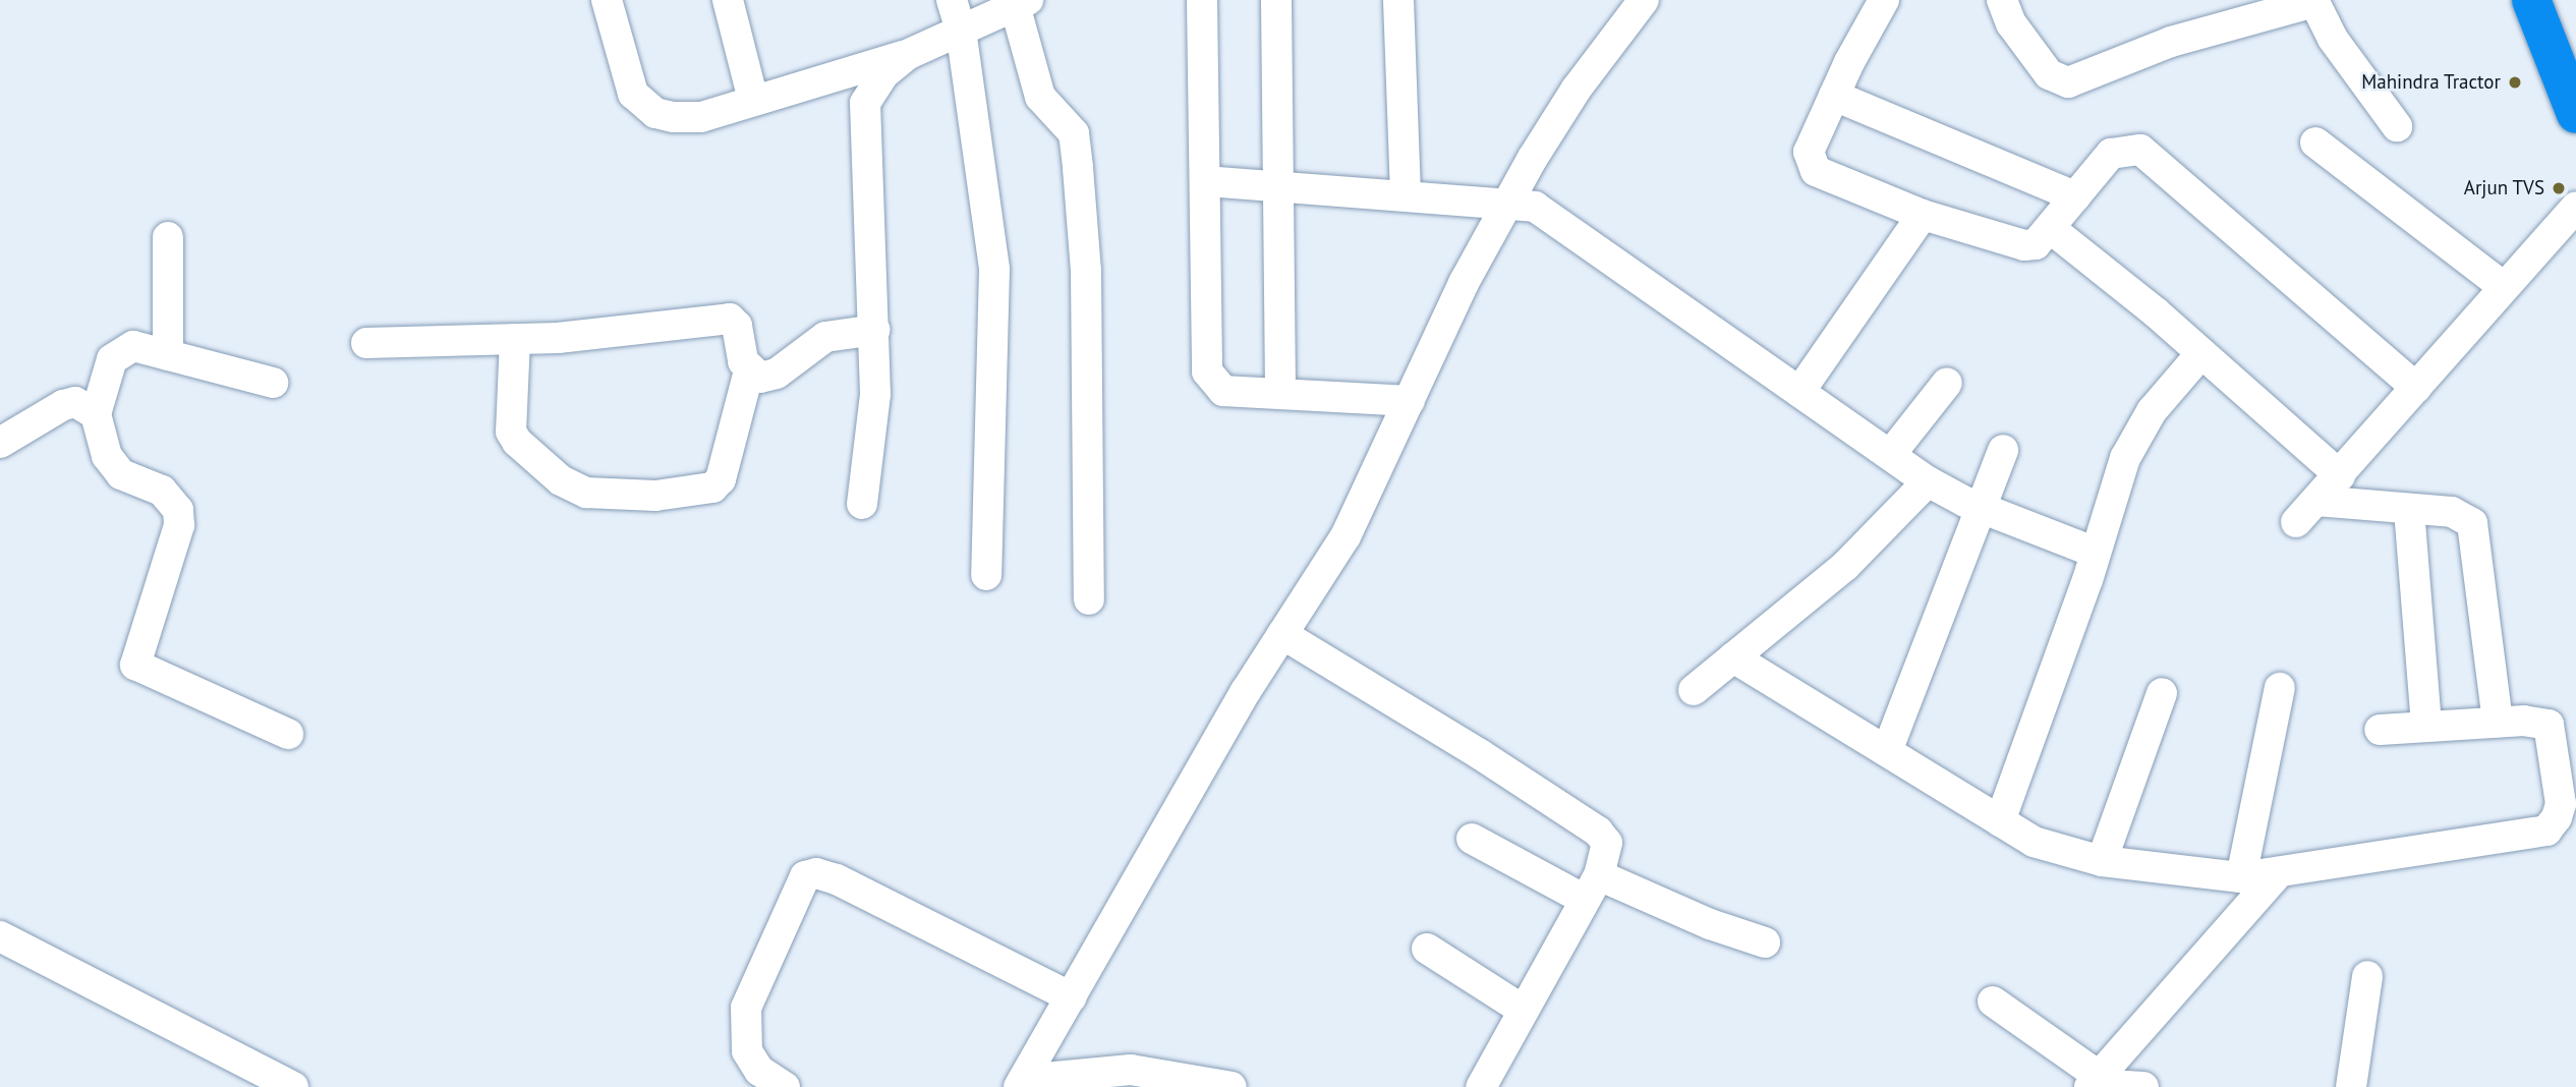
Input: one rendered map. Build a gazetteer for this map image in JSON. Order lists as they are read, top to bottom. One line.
{"places":["Mahindra Tractor","Arjun TVS"]}
